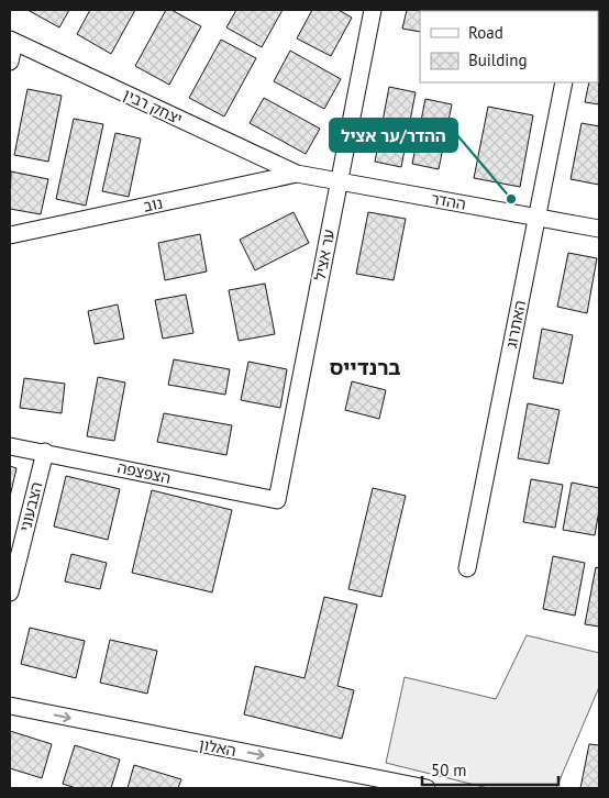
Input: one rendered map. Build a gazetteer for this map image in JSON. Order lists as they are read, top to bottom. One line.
{"streets":{"street":["יצחק רבין","ההדר","נוב","ער אציל","האתרוג","הצפצפה","הצבעוני","האלון"]},"crossings":[["יצחק רבין","ההדר"],["יצחק רבין","נוב"],["ההדר","נוב"],["ההדר","ער אציל"],["ההדר","האתרוג"],["ער אציל","הצפצפה"],["הצפצפה","הצבעוני"]],"one_way":["האלון"],"districts":["ברנדייס"],"places":["ההדר/ער אציל"],"legend":["Road","Building"],"scale_bar":"50 m"}
